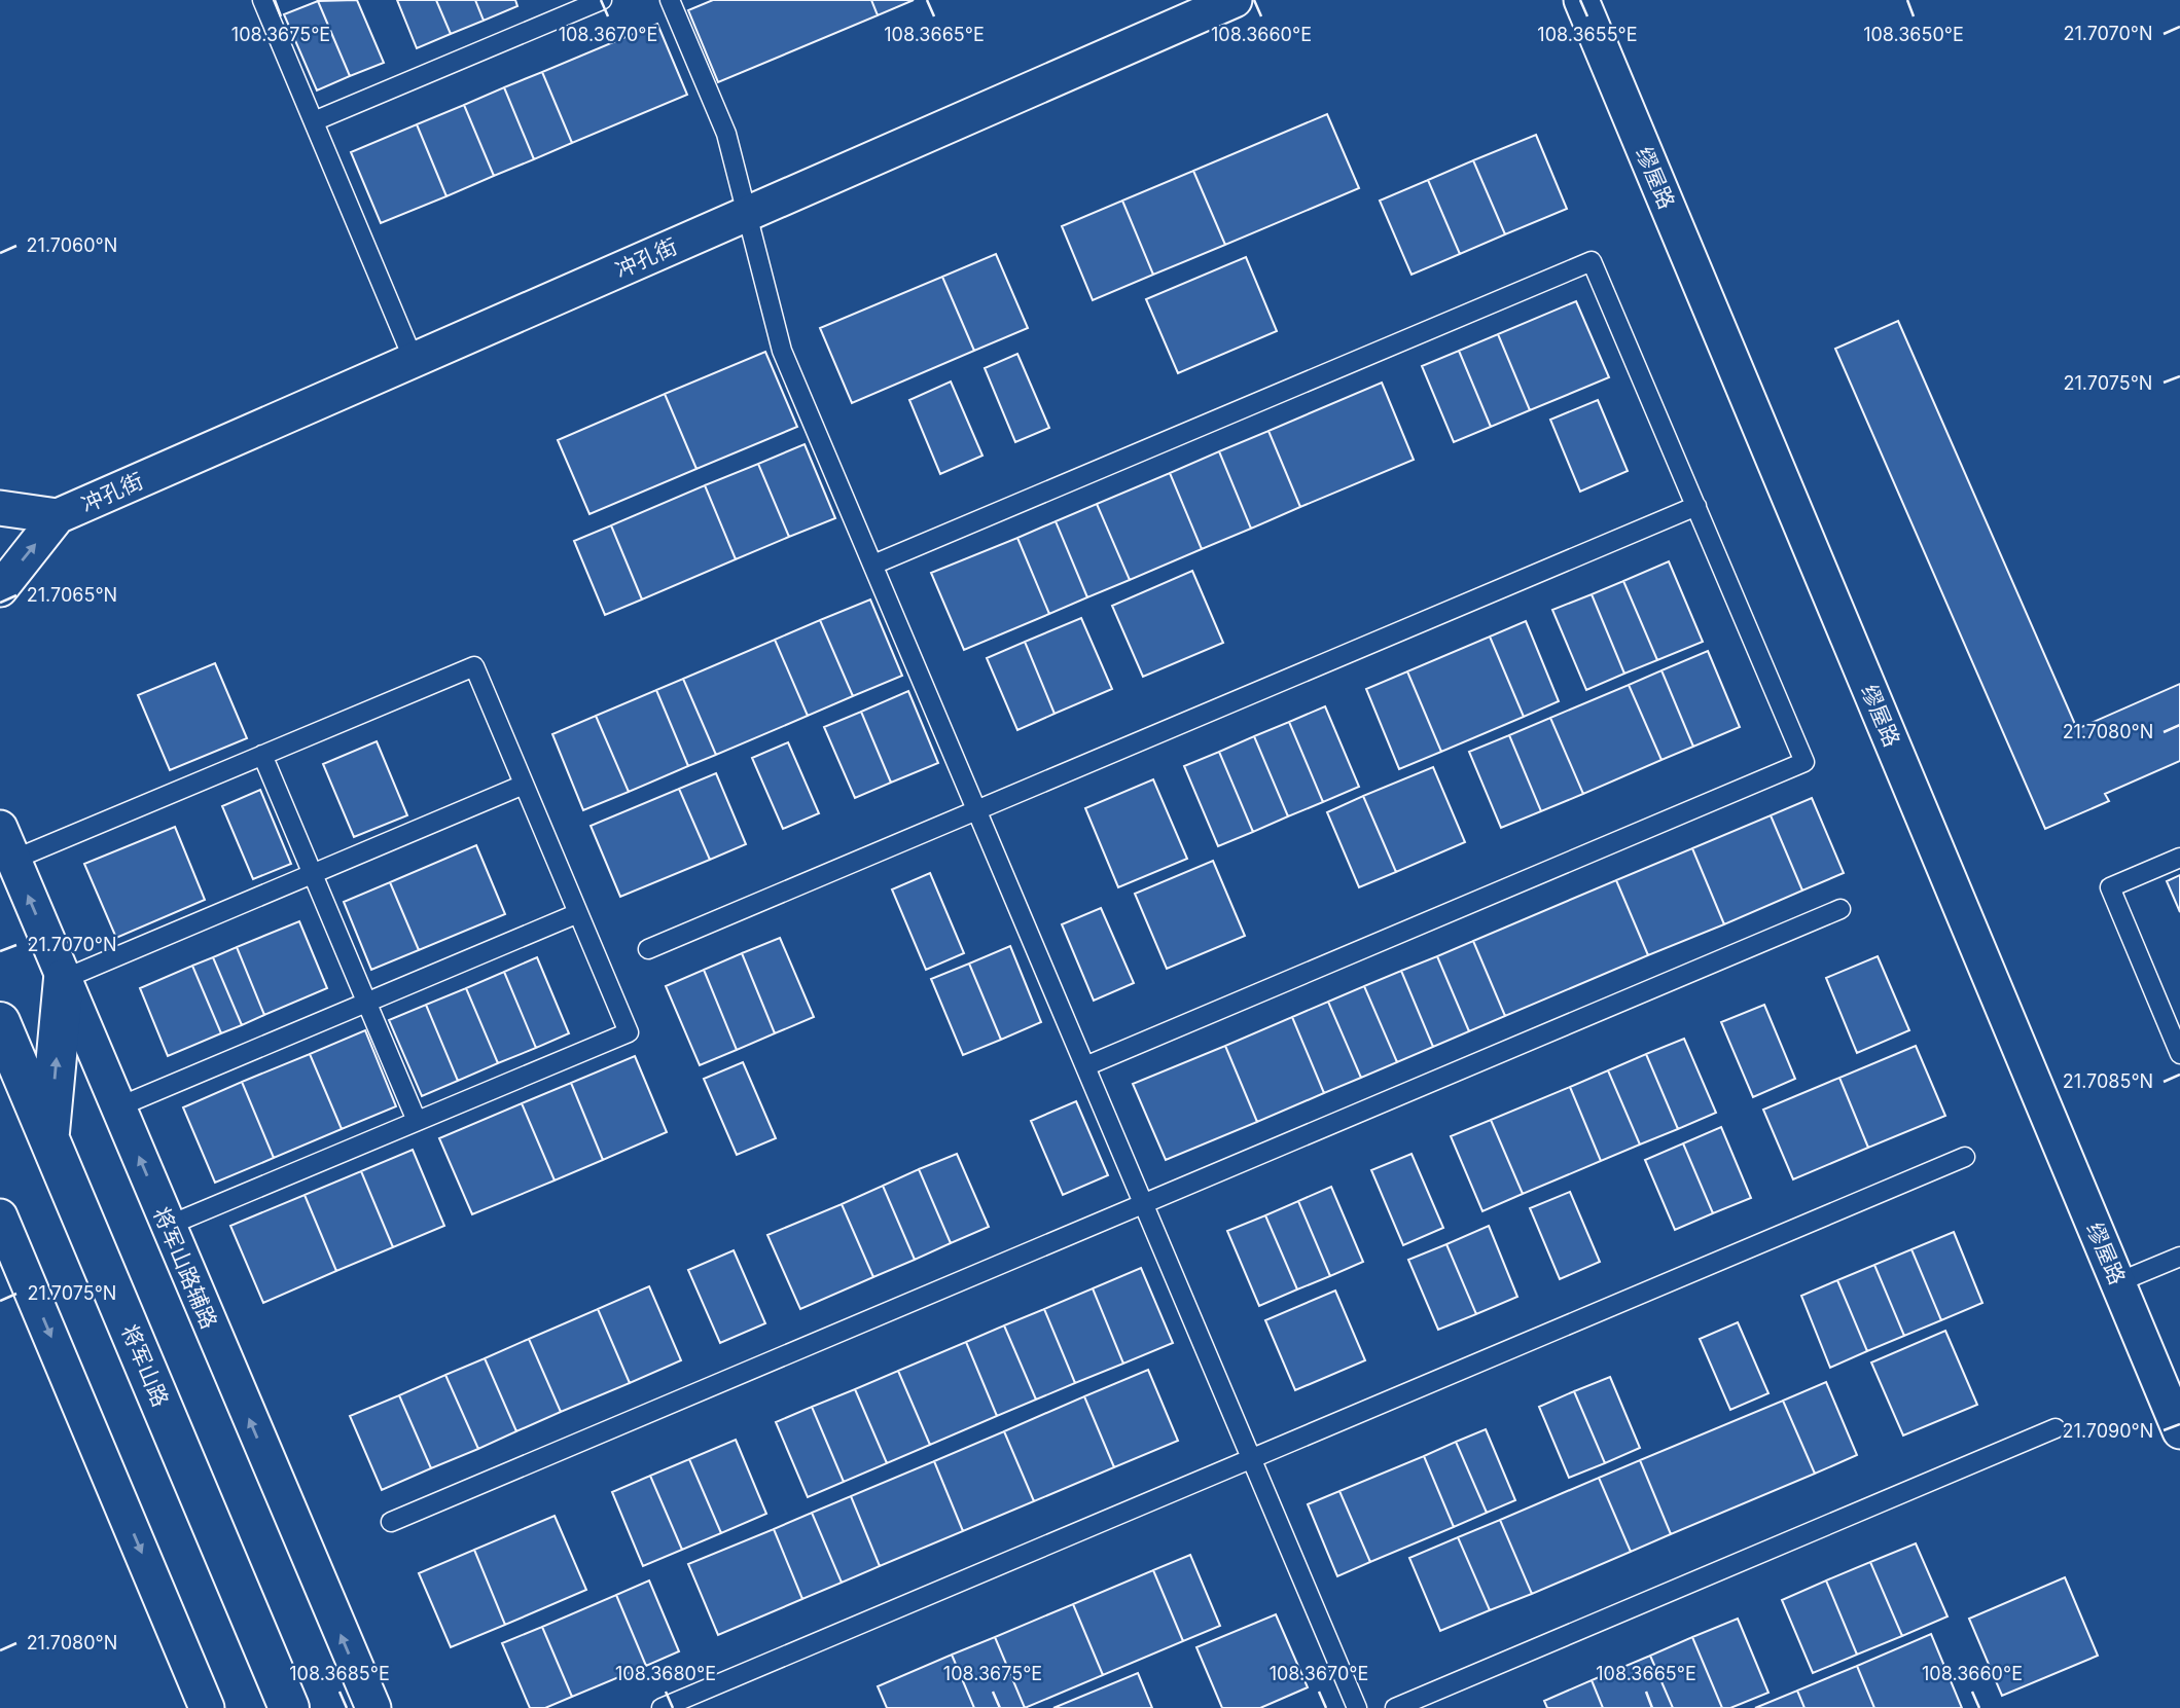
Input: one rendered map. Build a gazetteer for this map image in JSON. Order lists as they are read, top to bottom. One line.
{"streets":{"street":["缪屋路","冲孔街","将军山路辅路","将军山路"]},"coordinates":["21.7070°N","108.3675°E","108.3670°E","108.3665°E","108.3660°E","108.3655°E","108.3650°E","21.7060°N","21.7075°N","21.7065°N","21.7080°N","21.7085°N","21.7090°N","108.3685°E","108.3680°E"]}
